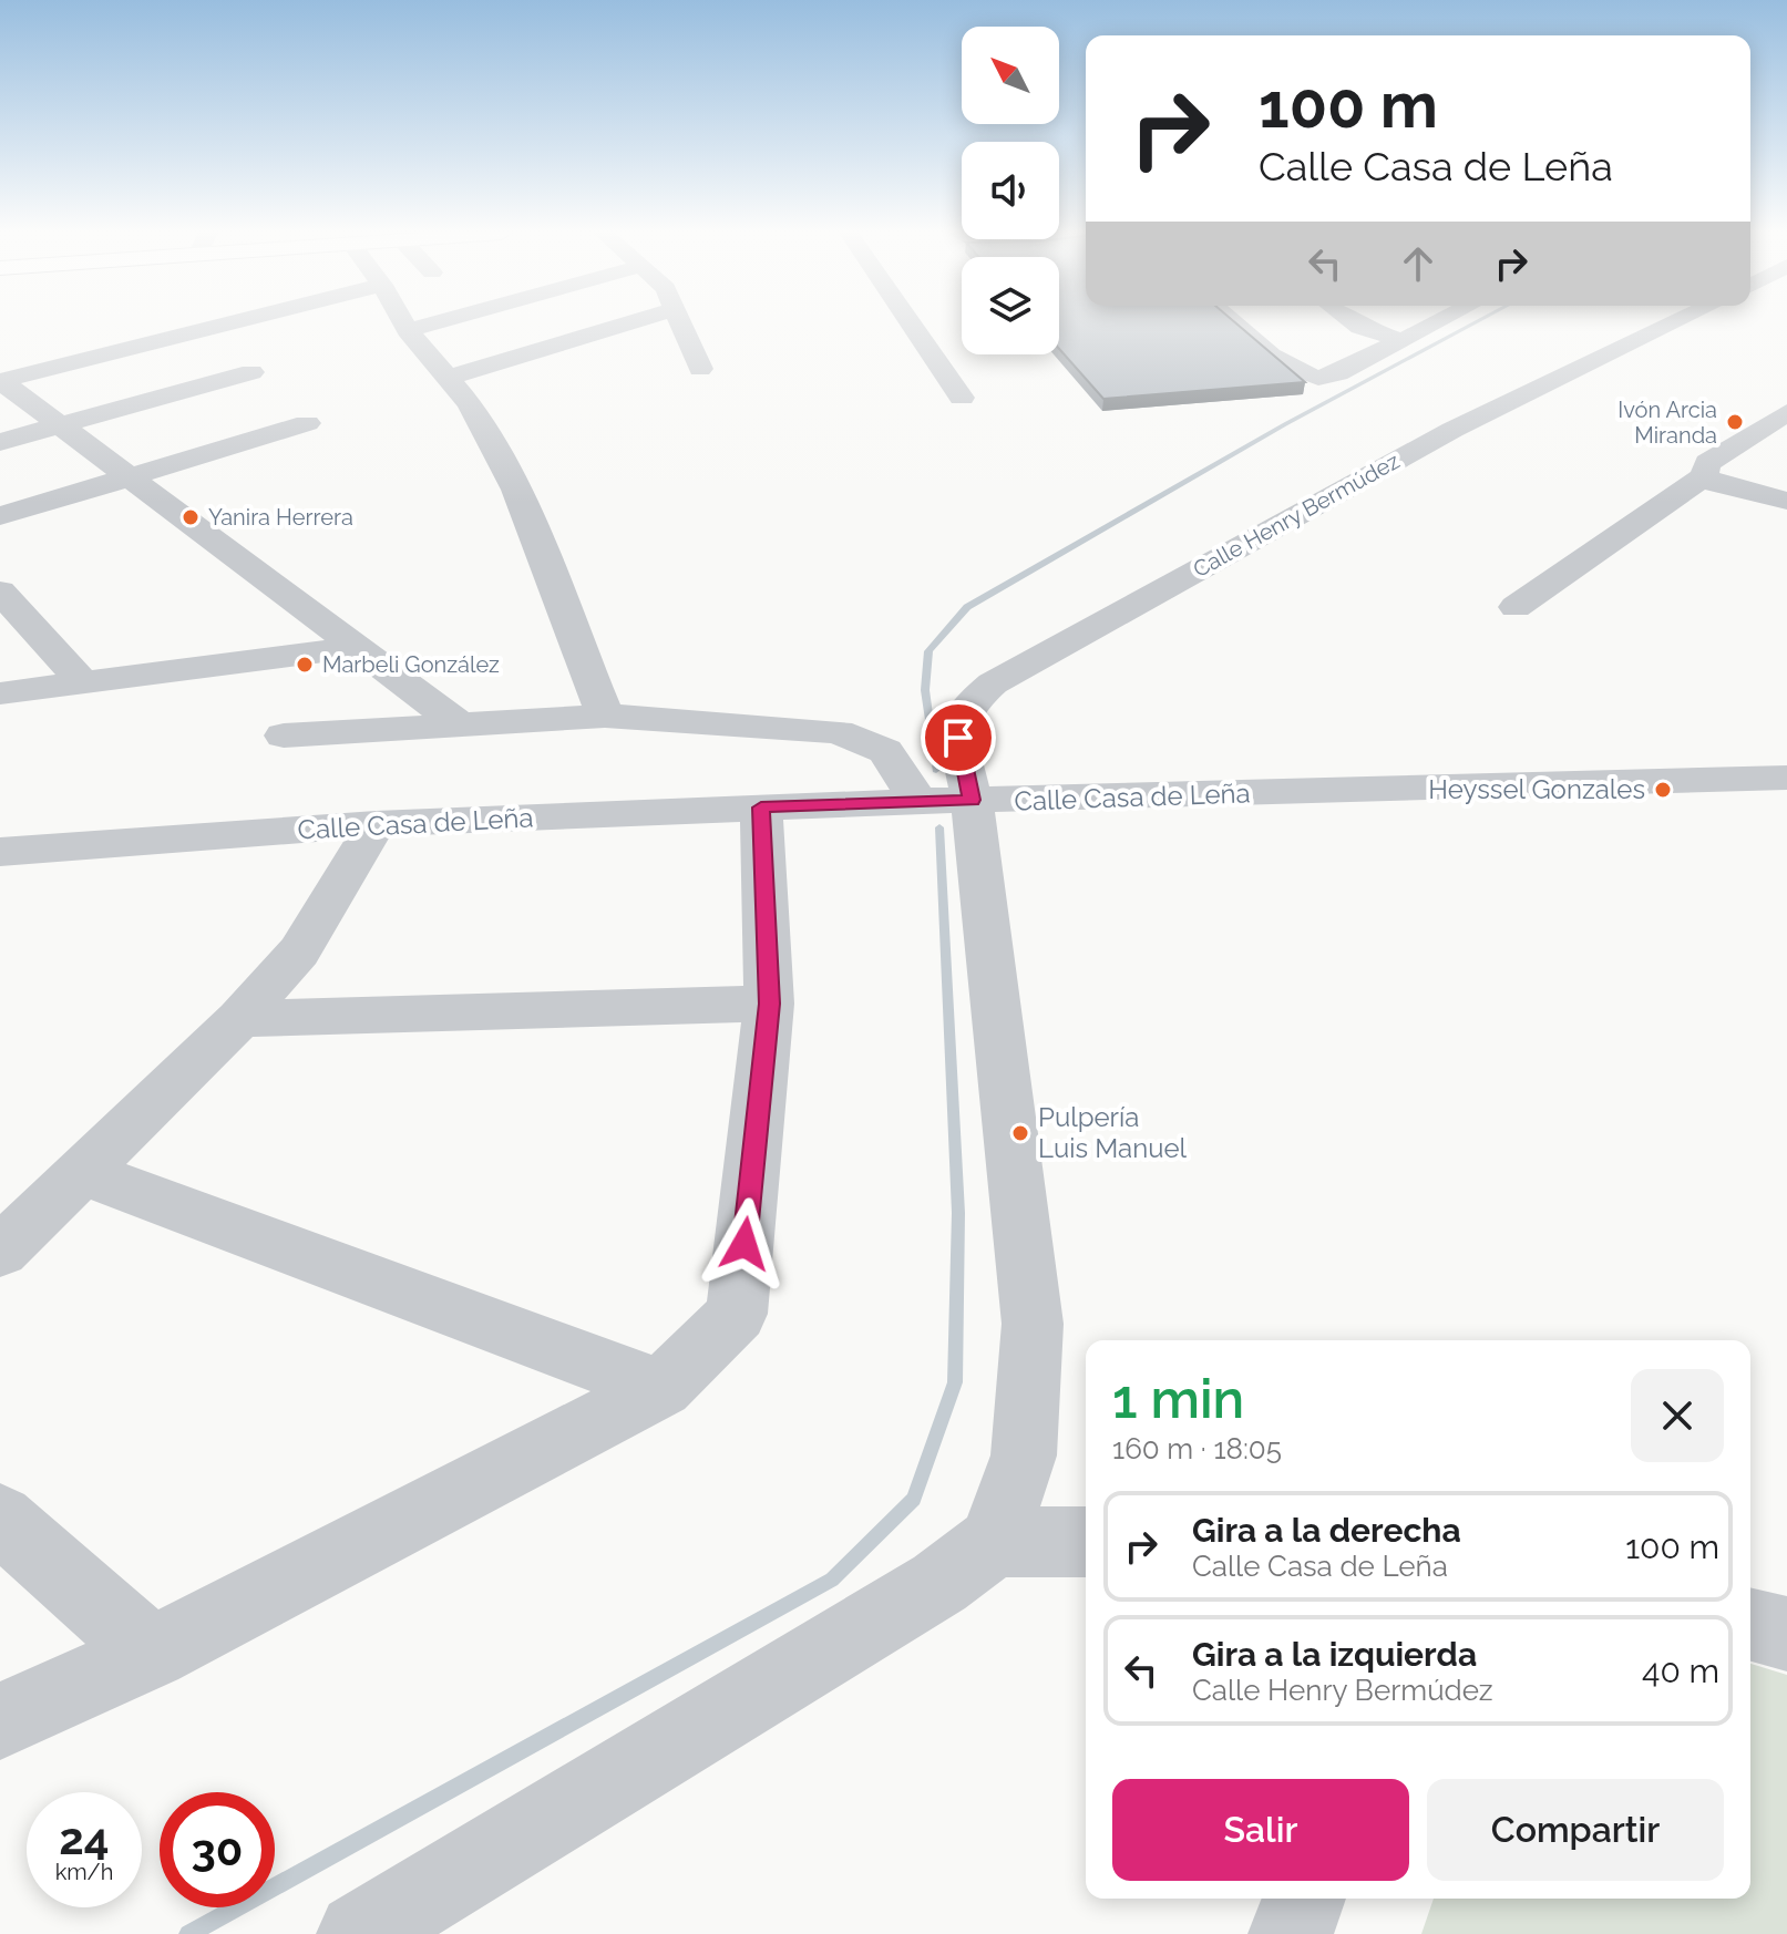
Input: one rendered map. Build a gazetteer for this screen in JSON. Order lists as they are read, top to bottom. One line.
{"streets":{"street":["Calle Henry Bermúdez","Calle Casa de Leña"]},"crossings":[["Calle Henry Bermúdez","Calle Casa de Leña"]],"places":["Ivón Arcia Miranda","Yanira Herrera","Marbeli González","Heyssel Gonzales","Pulpería Luis Manuel"],"north":"top left","page":{"turn":["100 m","Calle Casa de Leña"],"heading":["1 min","160 m · 18:05"],"list":[{"name":"Gira a la derecha","note":"Calle Casa de Leña","value":"100 m"},{"name":"Gira a la izquierda","note":"Calle Henry Bermúdez","value":"40 m"}],"buttons":["Salir","Compartir"],"speed":"24 km/h","limit":"30"}}
